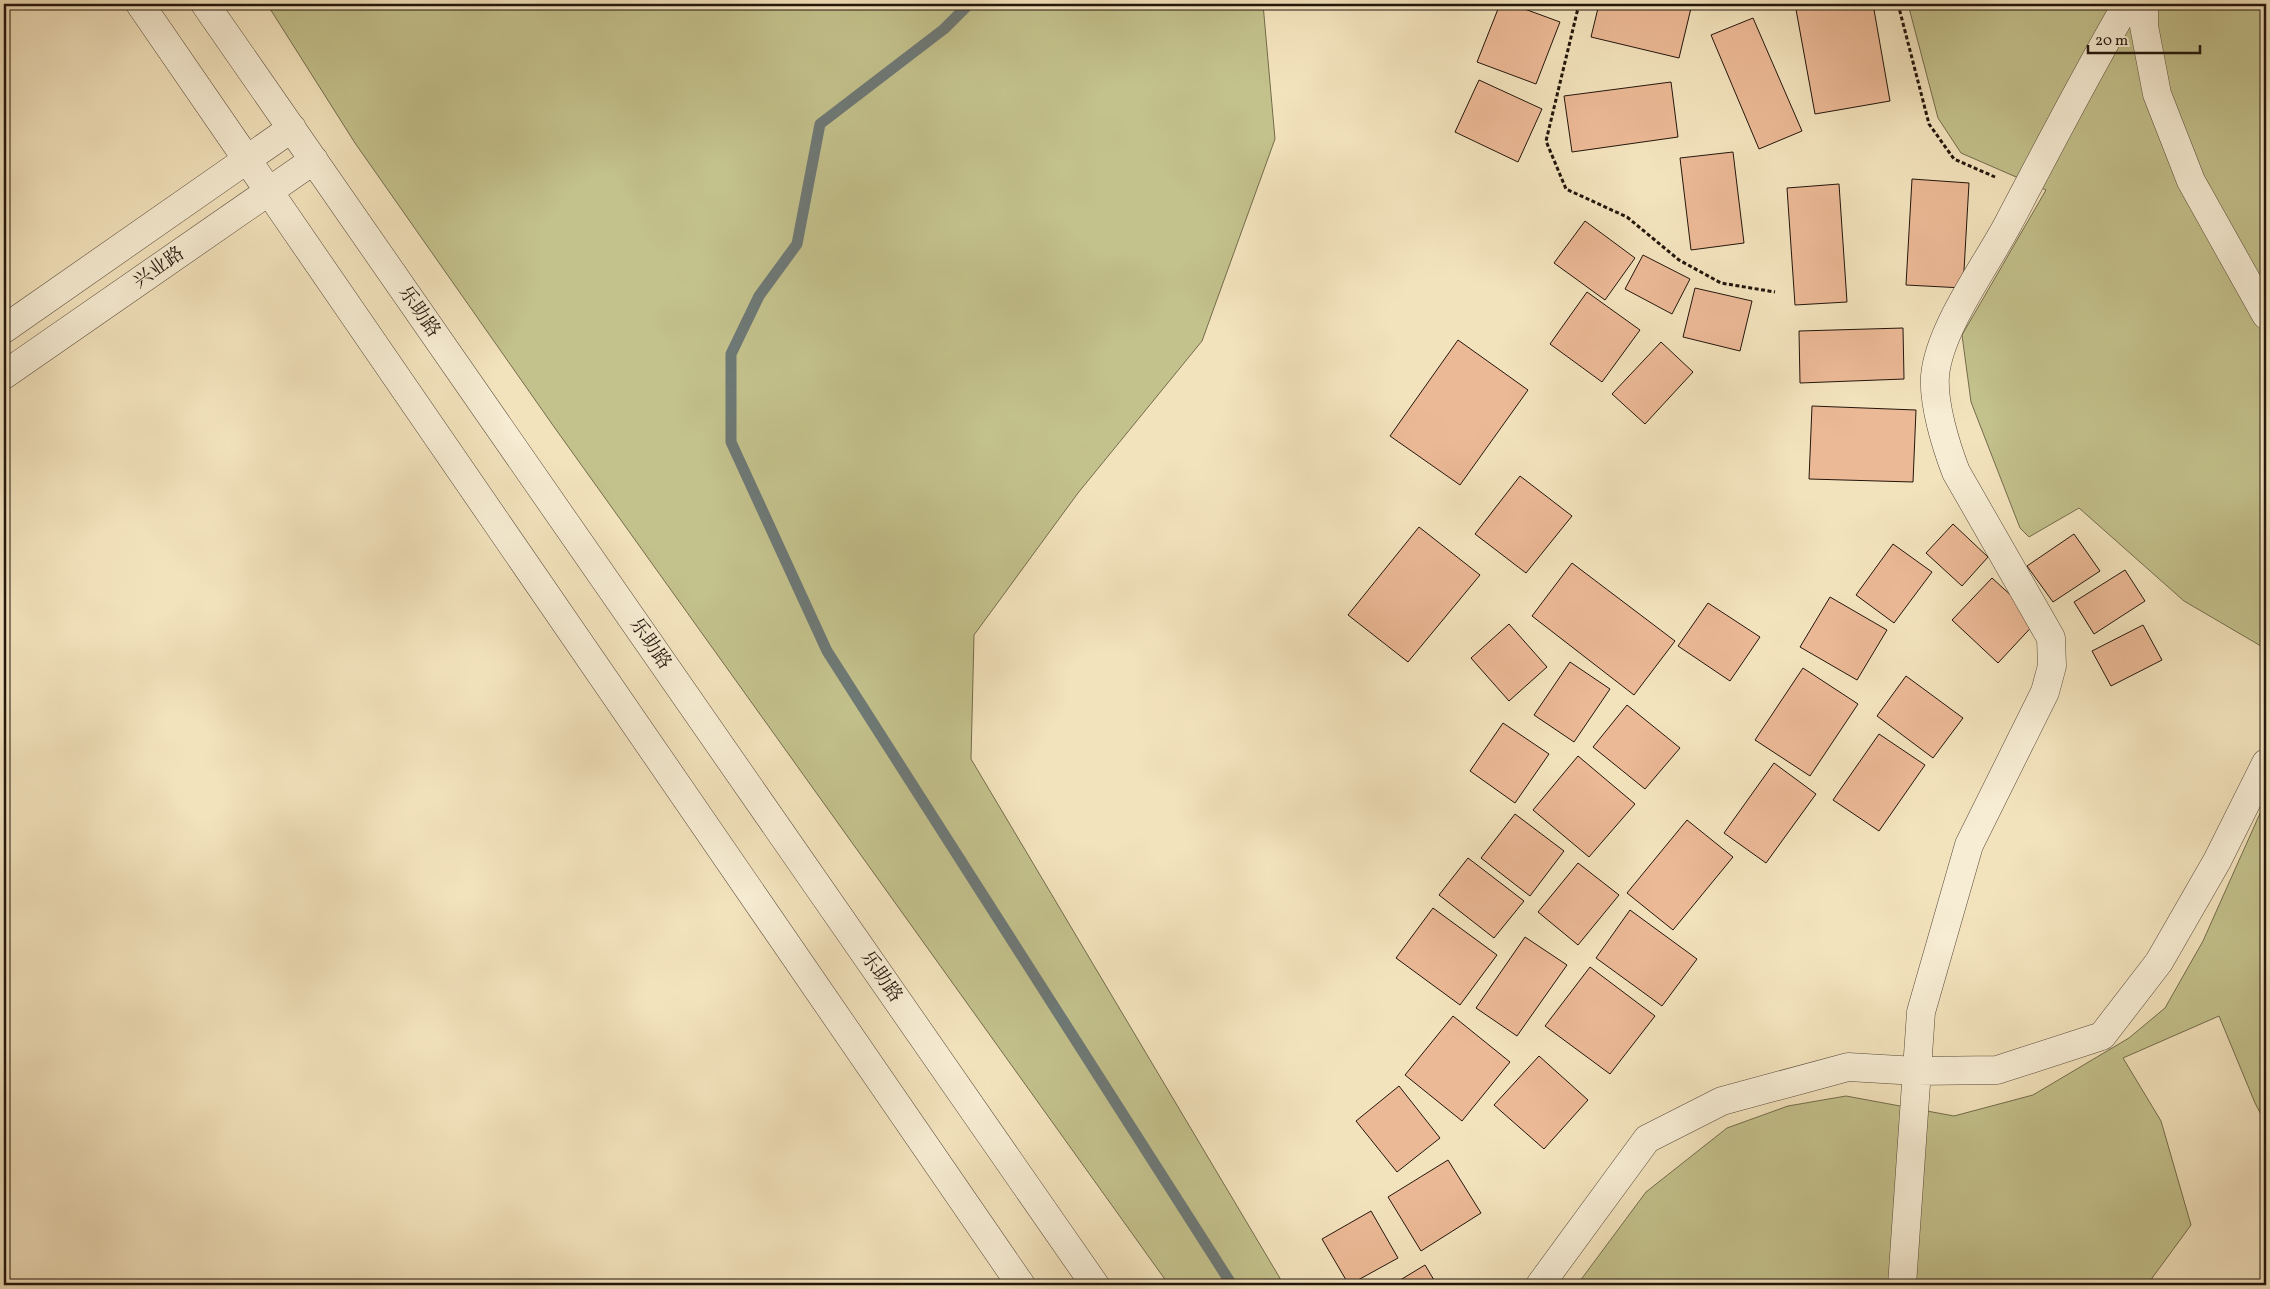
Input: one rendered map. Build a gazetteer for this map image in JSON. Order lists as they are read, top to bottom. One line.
{"streets":{"street":["兴业路","乐助路"]},"crossings":[["兴业路","乐助路"]],"scale_bar":"20 m"}
